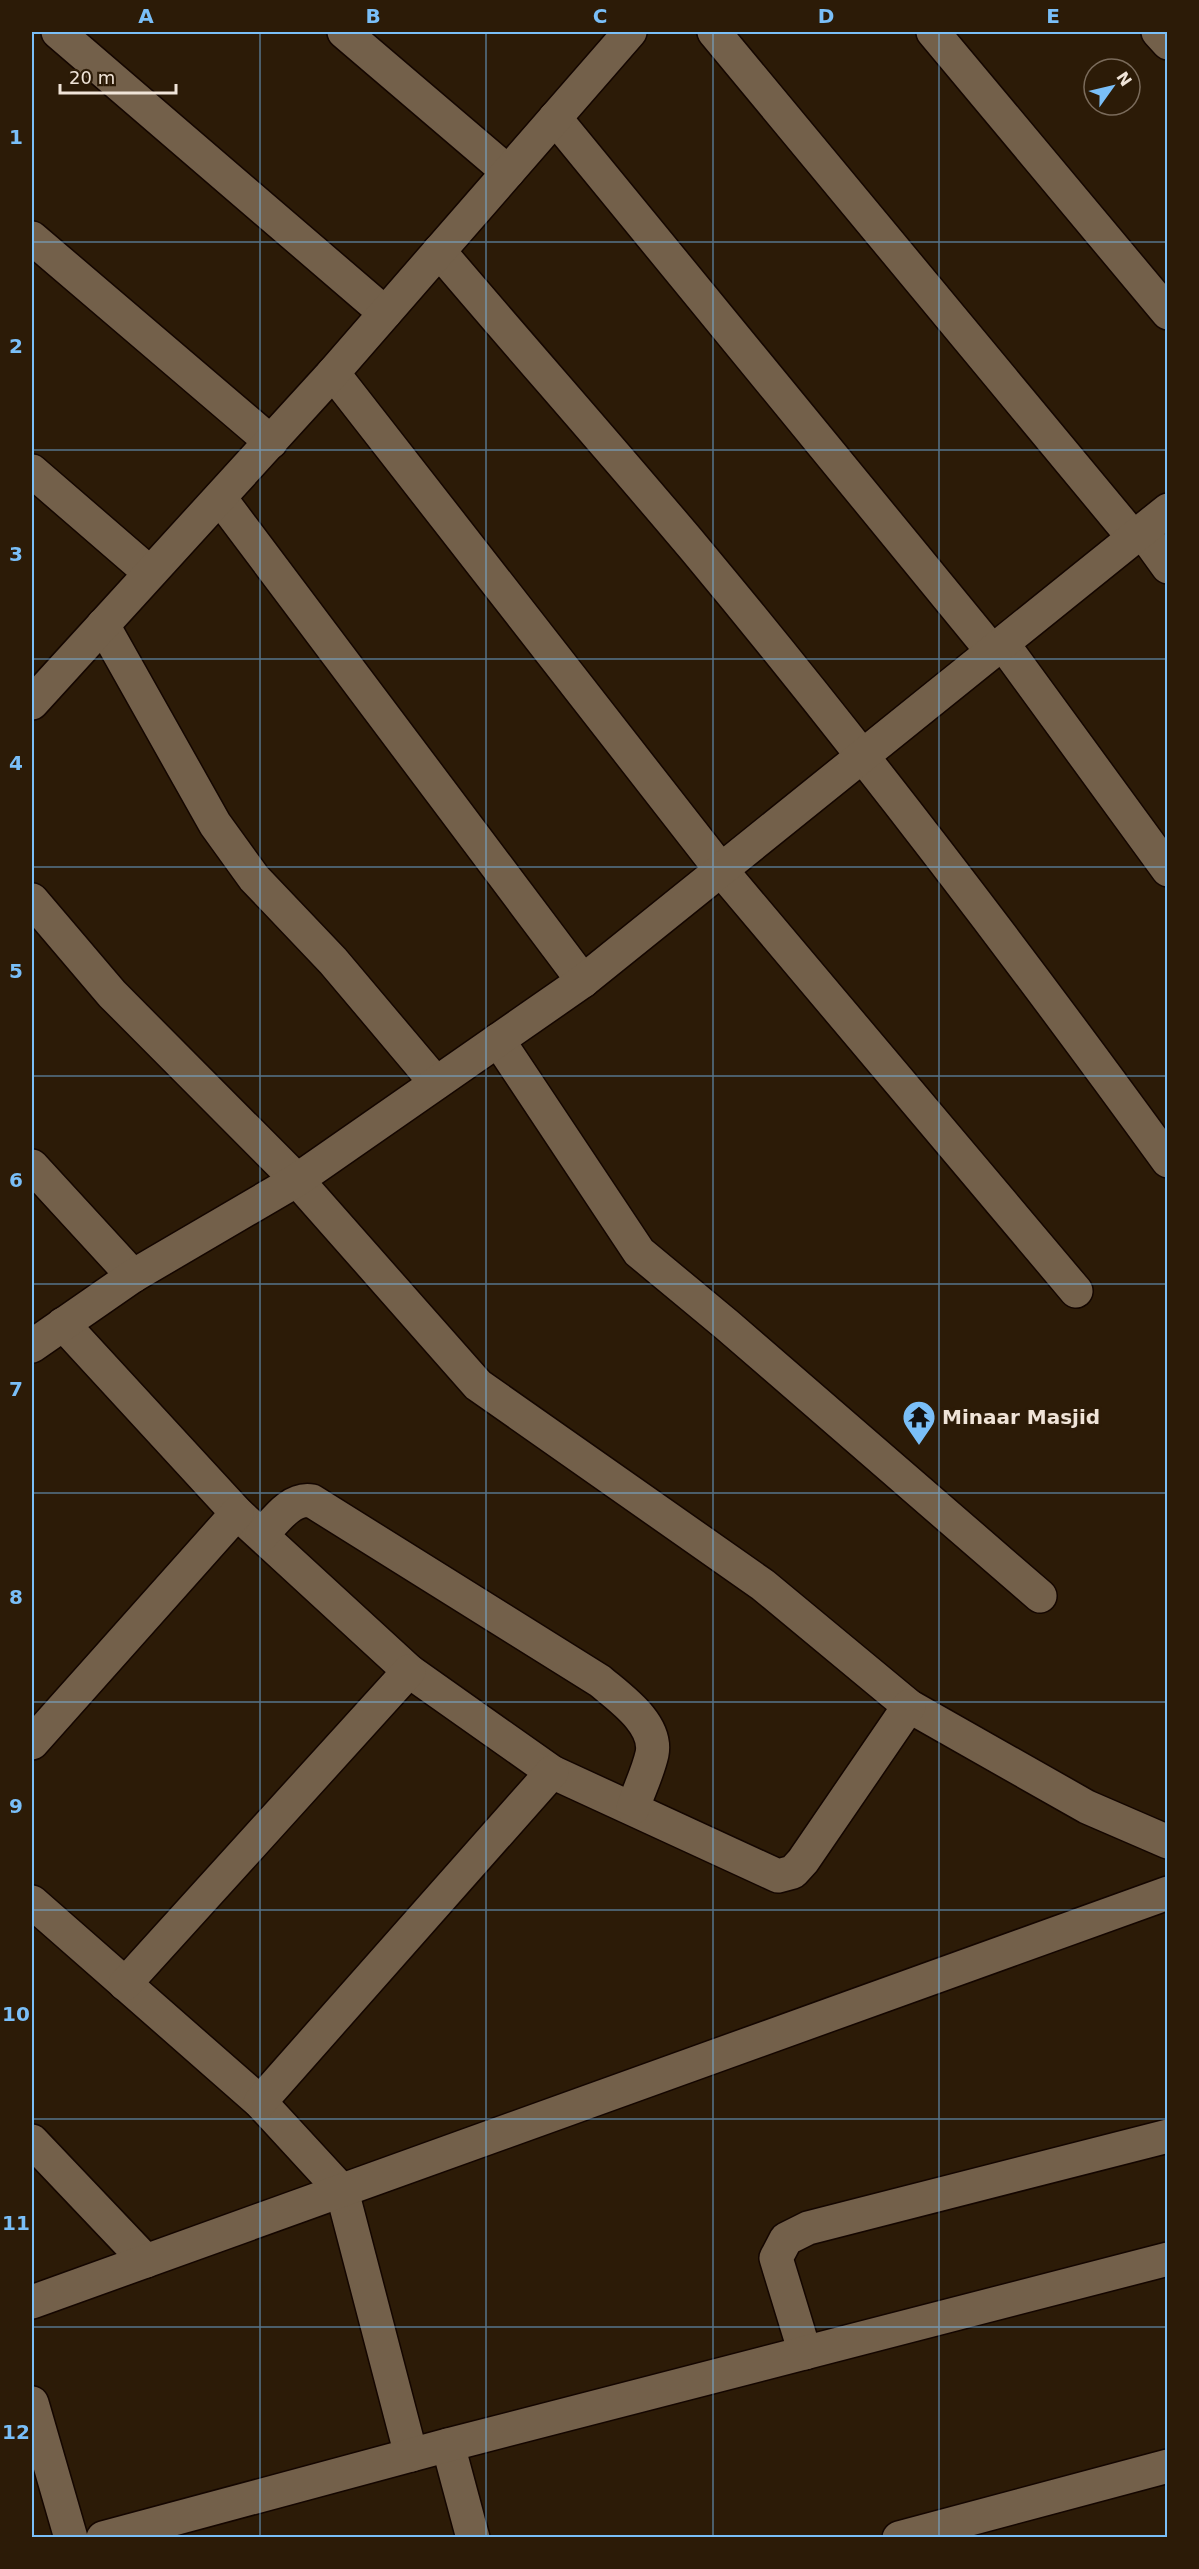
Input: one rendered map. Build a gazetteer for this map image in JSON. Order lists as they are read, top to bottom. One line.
{"places":{"temple":["Minaar Masjid"]},"scale_bar":"20 m","north":"top right","grid":{"columns":["A","B","C","D","E"],"rows":["1","2","3","4","5","6","7","8","9","10","11","12"]}}
